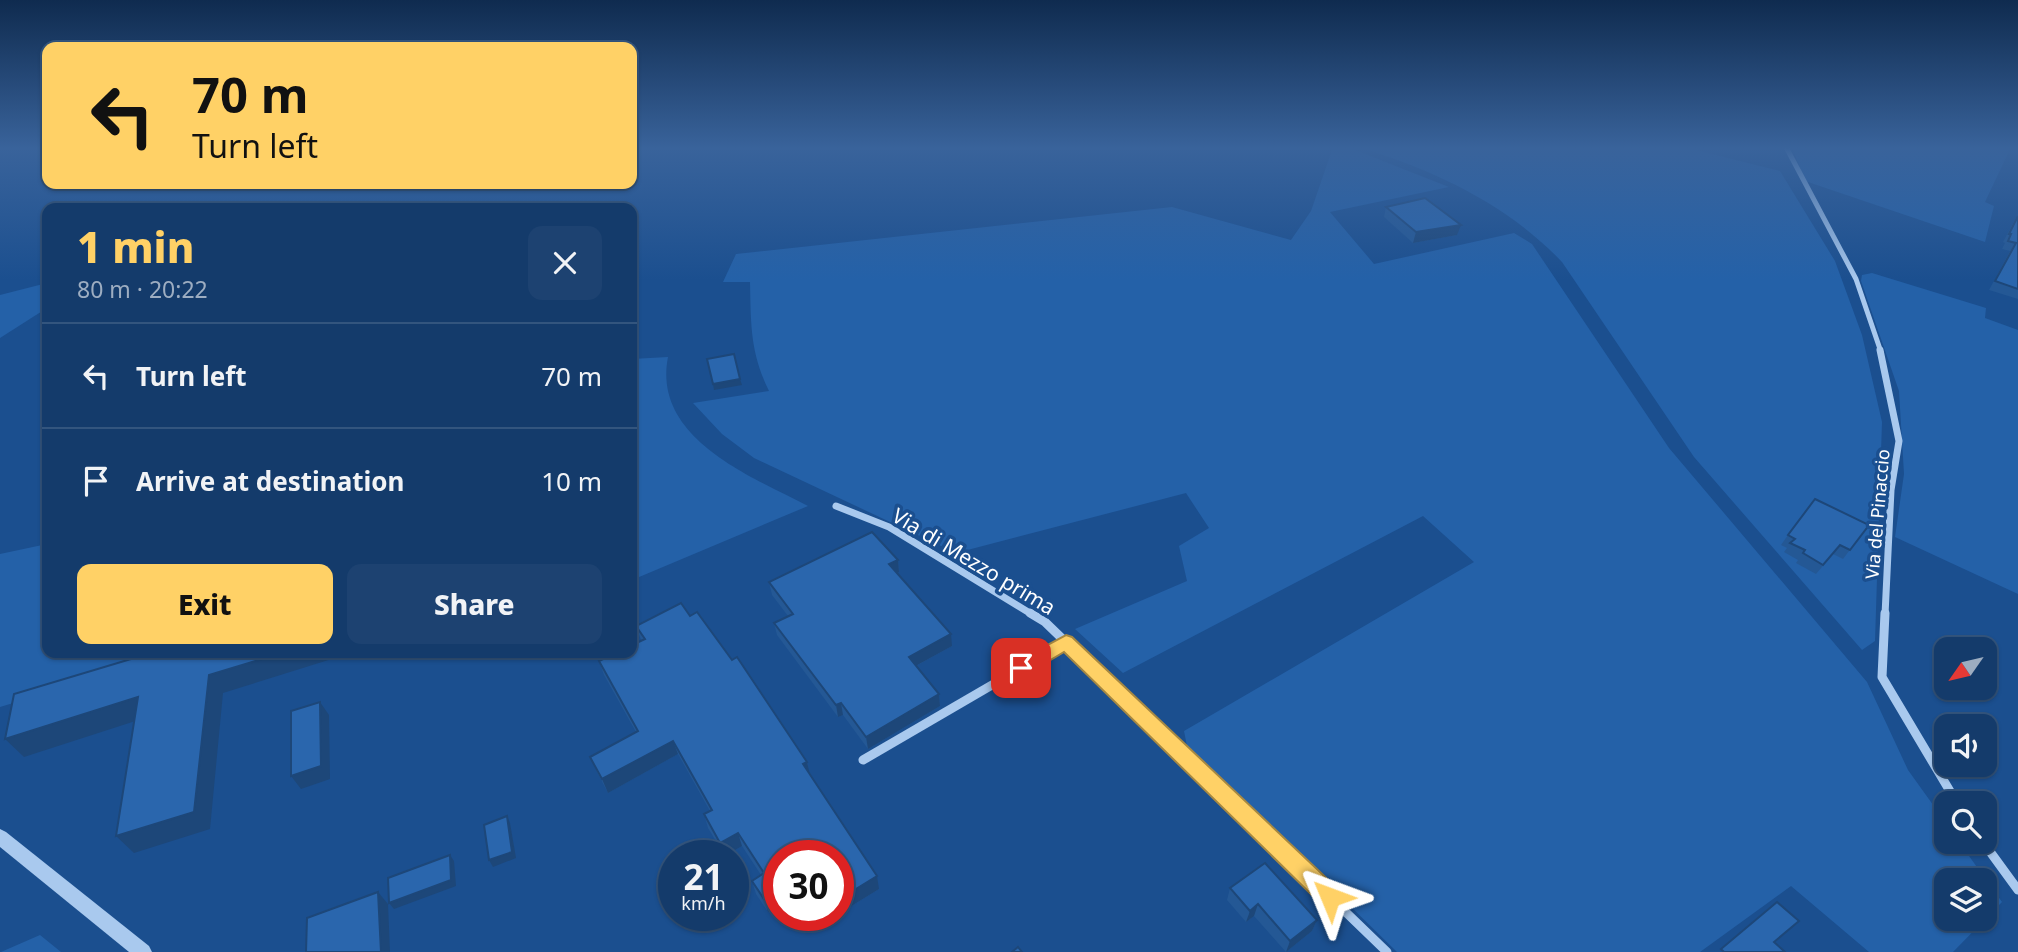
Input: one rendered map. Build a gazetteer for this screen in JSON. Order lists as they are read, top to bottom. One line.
{"streets":{"street":["Via del Pinaccio","Via di Mezzo prima"]},"north":"bottom left","page":{"turn":["70 m","Turn left"],"heading":["1 min","80 m · 20:22"],"list":[{"name":"Turn left","value":"70 m"},{"name":"Arrive at destination","value":"10 m"}],"buttons":["Exit","Share"],"speed":"21 km/h","limit":"30"}}
